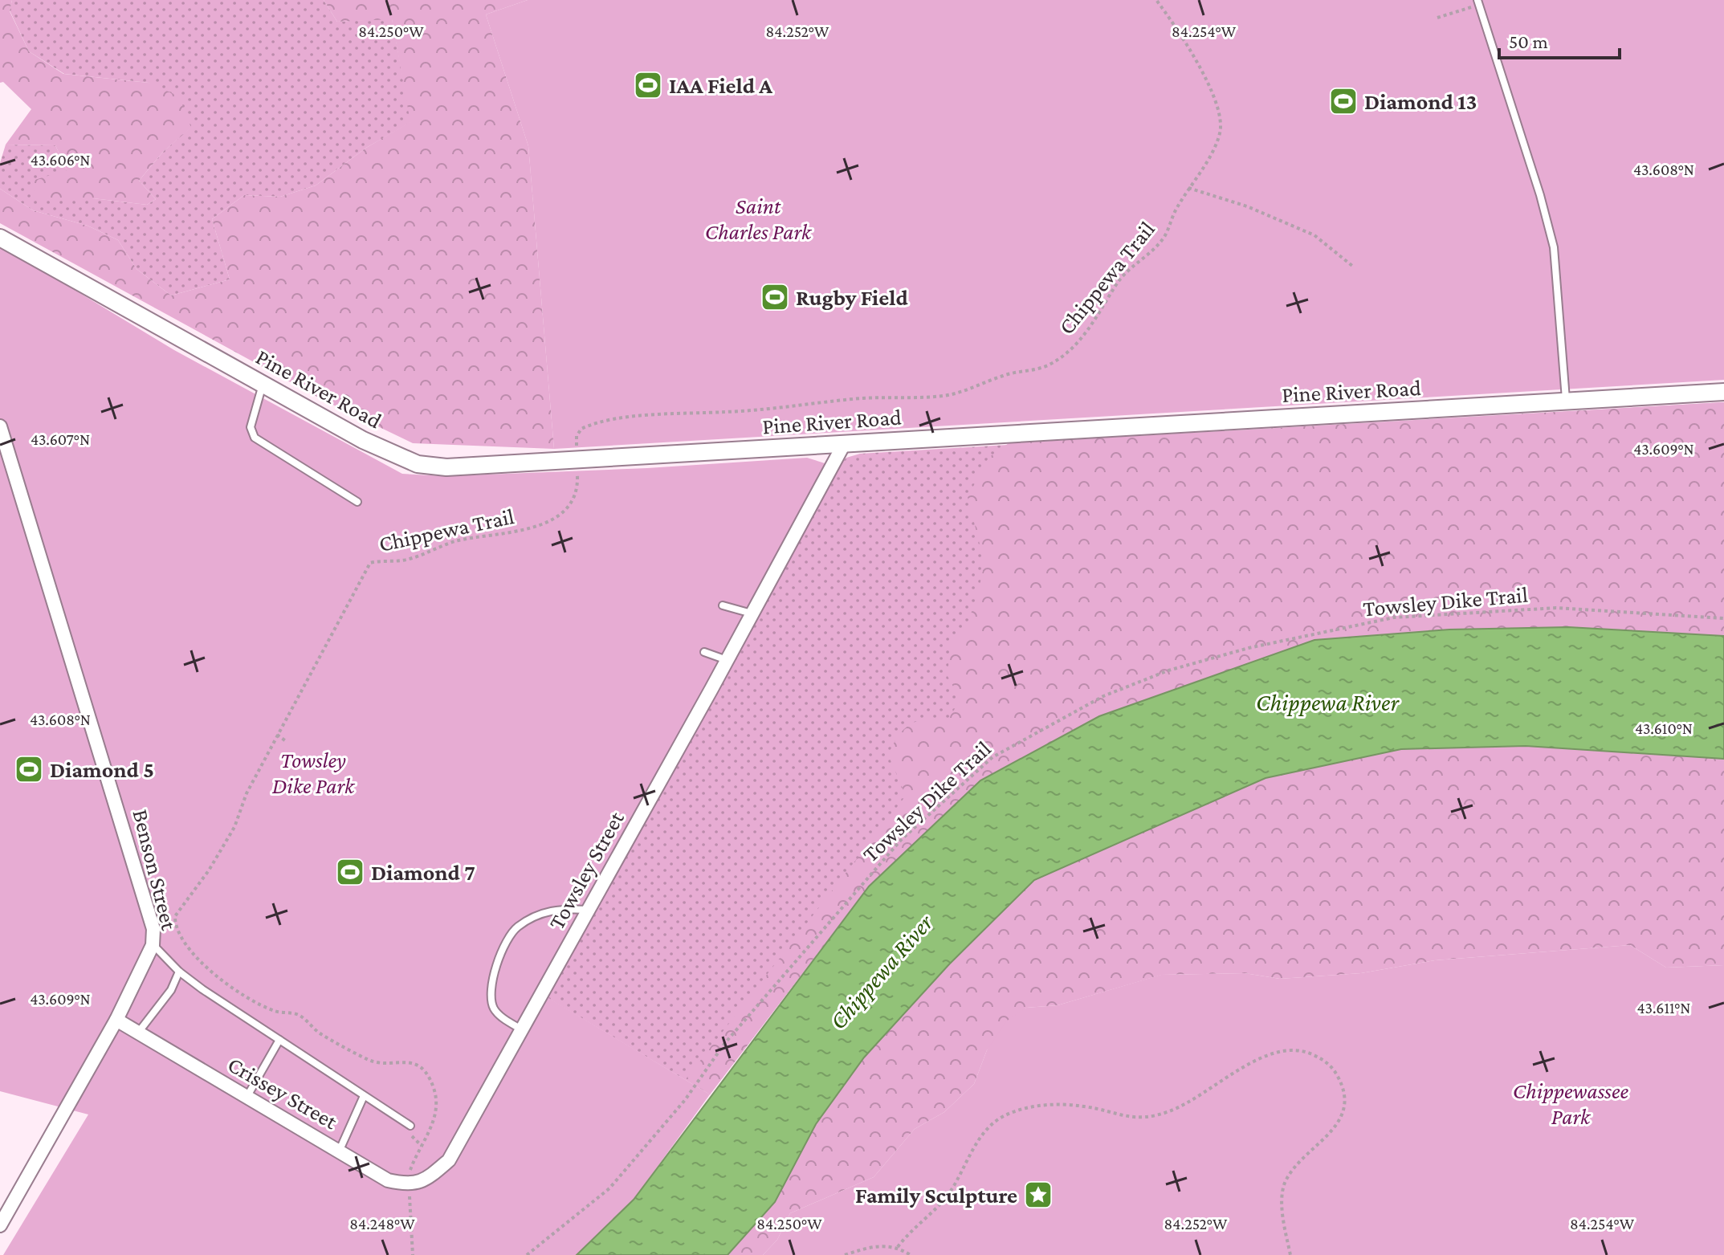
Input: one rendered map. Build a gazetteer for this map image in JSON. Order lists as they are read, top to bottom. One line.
{"streets":{"street":["Pine River Road","Benson Street","Towsley Street","Crissey Street"],"path":["Chippewa Trail","Towsley Dike Trail"]},"crossings":[["Chippewa Trail","Pine River Road"],["Chippewa Trail","Towsley Street"],["Chippewa Trail","Crissey Street"],["Pine River Road","Towsley Street"],["Benson Street","Crissey Street"],["Towsley Street","Crissey Street"]],"water":["Chippewa River"],"parks":["Saint Charles Park","Towsley Dike Park","Chippewassee Park"],"places":{"sports":["IAA Field A","Diamond 13","Rugby Field","Diamond 5","Diamond 7"],"place":["Family Sculpture"]},"scale_bar":"50 m","coordinates":["84.250°W","84.252°W","84.254°W","43.606°N","43.608°N","43.607°N","43.609°N","43.610°N","43.611°N","84.248°W"]}
